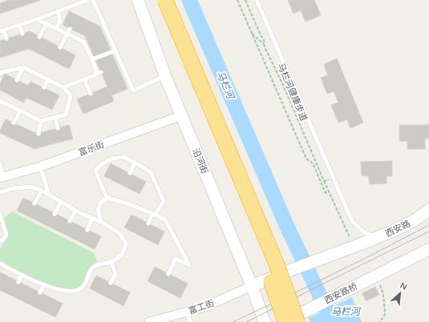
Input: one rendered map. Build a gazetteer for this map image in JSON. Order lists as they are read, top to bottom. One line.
{"streets":{"street":["富乐街","沿河街","西安路","西安路桥","富工街"],"path":["马栏河健康步道"]},"crossings":[["富乐街","沿河街"],["沿河街","富工街"]],"water":["马栏河"],"north":"top right"}
